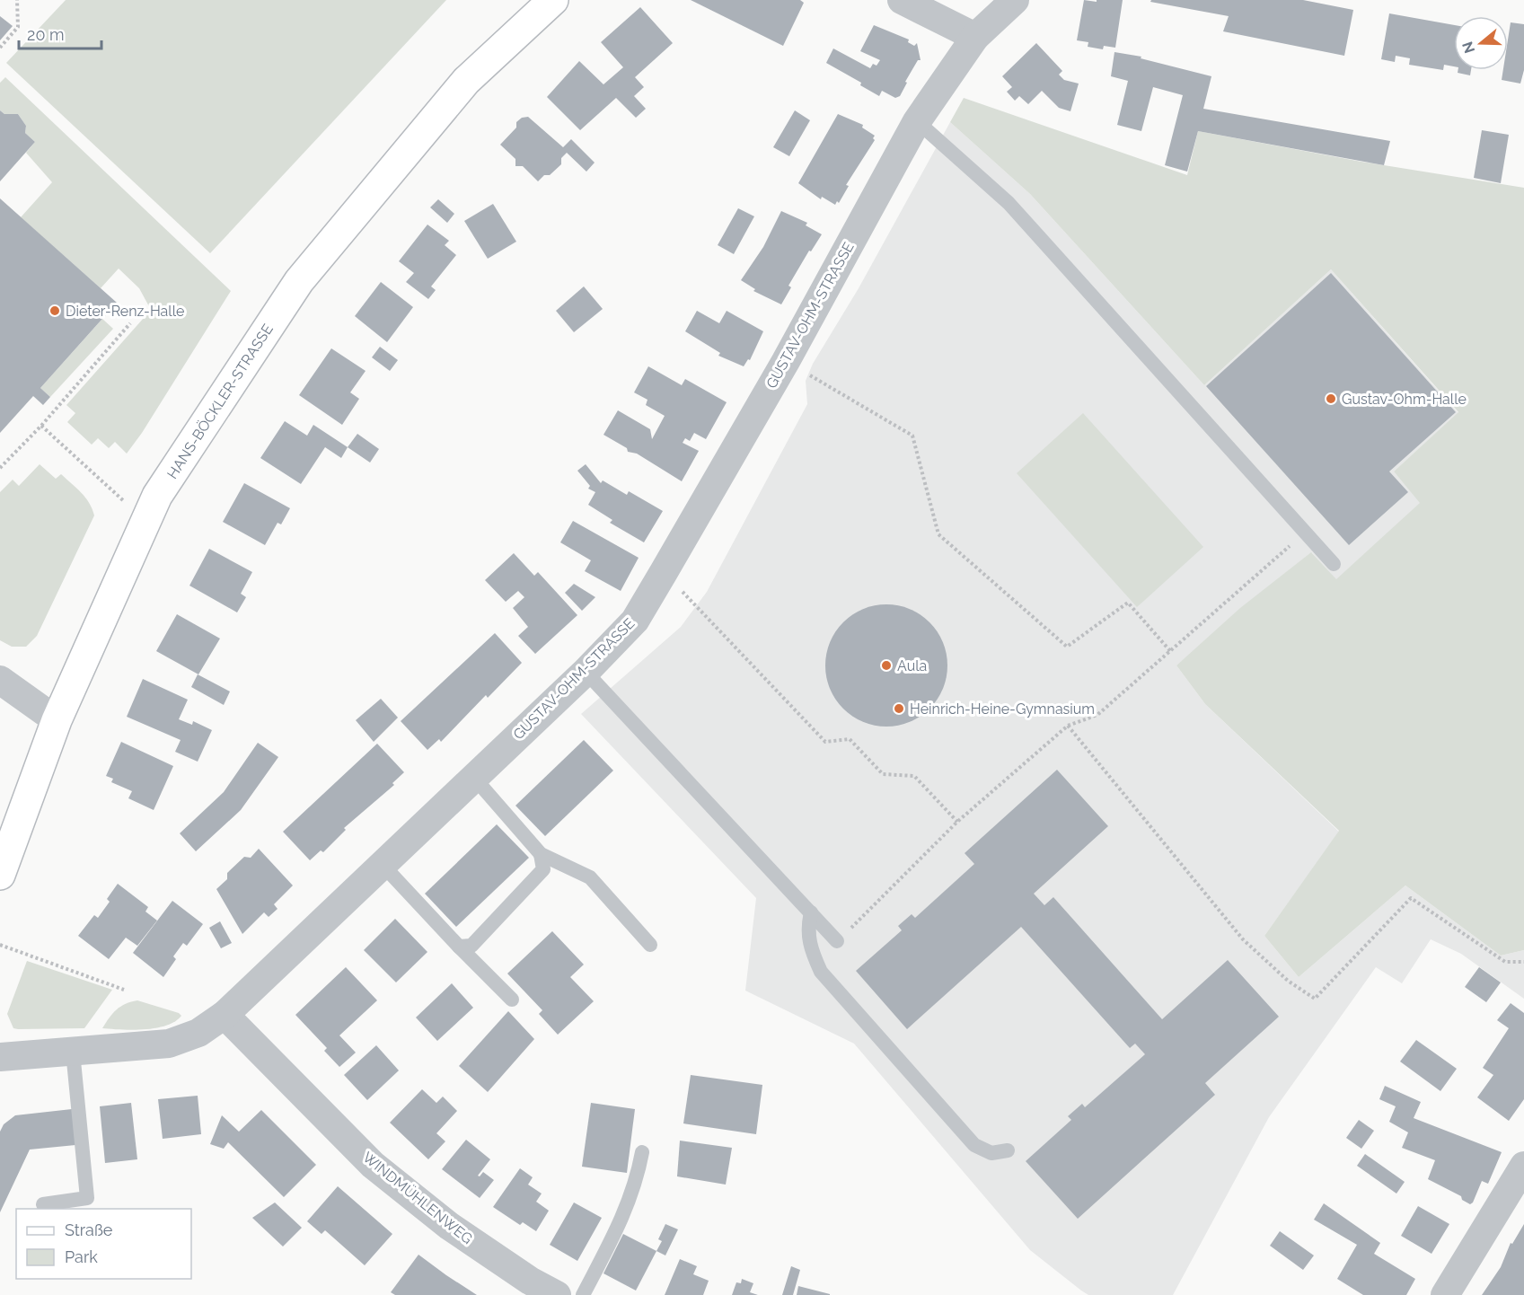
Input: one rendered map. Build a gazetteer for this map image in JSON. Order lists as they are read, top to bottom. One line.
{"streets":{"main road":["HANS-BÖCKLER-STRASSE"],"street":["GUSTAV-OHM-STRASSE","WINDMÜHLENWEG"]},"crossings":[["GUSTAV-OHM-STRASSE","WINDMÜHLENWEG"]],"places":["Dieter-Renz-Halle","Gustav-Ohm-Halle","Aula","Heinrich-Heine-Gymnasium"],"legend":["Straße","Park"],"scale_bar":"20 m","north":"left"}
